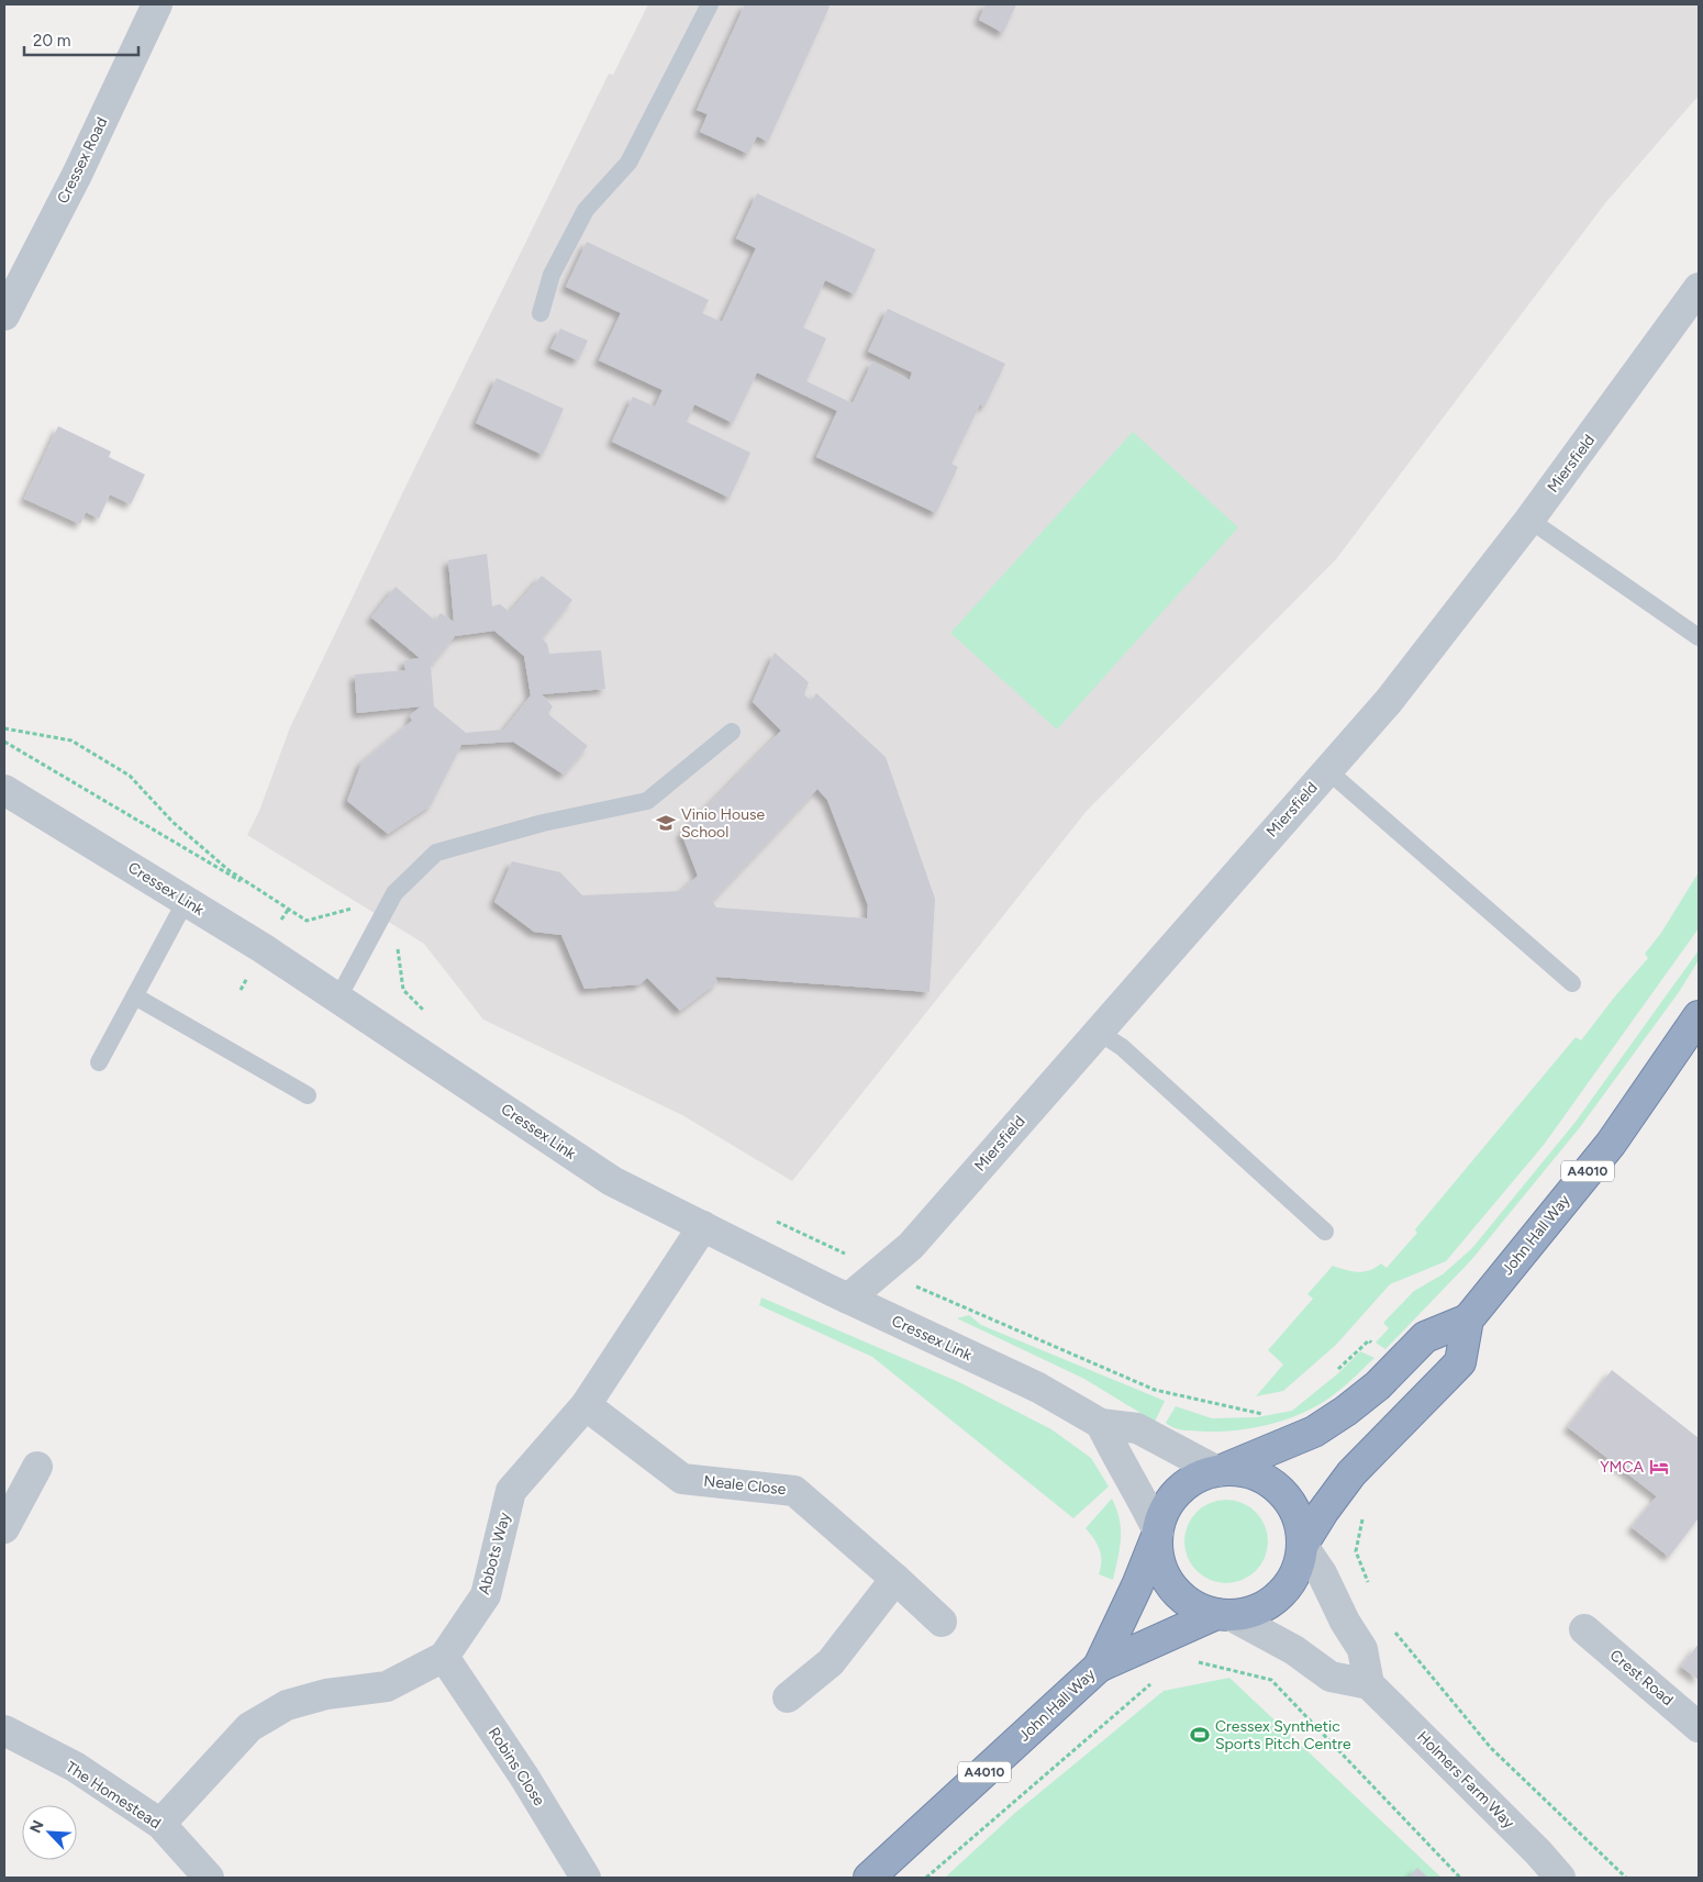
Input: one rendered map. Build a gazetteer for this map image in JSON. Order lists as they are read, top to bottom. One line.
{"streets":{"highway":["A4010","John Hall Way"],"street":["Cressex Road","Miersfield","Cressex Link","Neale Close","Abbots Way","Crest Road","Robins Close","Holmers Farm Way","The Homestead"]},"crossings":[["Miersfield","Cressex Link"],["Cressex Link","A4010"],["Cressex Link","John Hall Way"],["Cressex Link","Abbots Way"],["A4010","John Hall Way"],["Neale Close","Abbots Way"],["Abbots Way","Robins Close"],["Abbots Way","The Homestead"]],"places":{"school or university":["Vinio House School"],"hotel":["YMCA"],"sports":["Cressex Synthetic Sports Pitch Centre"]},"scale_bar":"20 m","north":"top left"}
